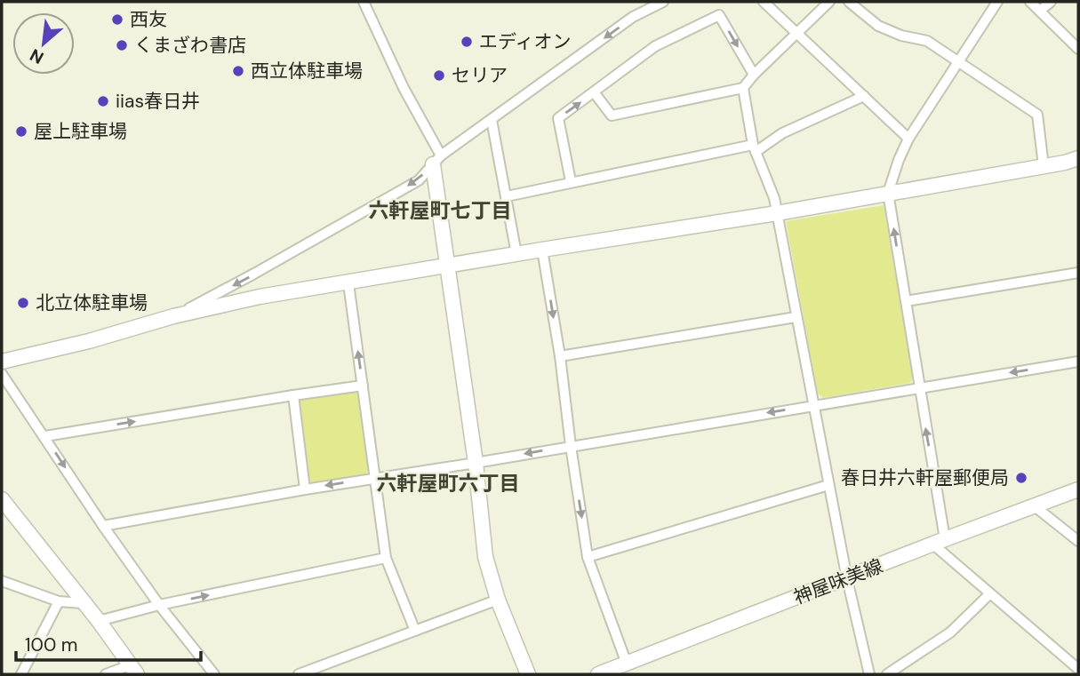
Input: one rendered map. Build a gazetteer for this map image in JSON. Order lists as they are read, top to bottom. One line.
{"streets":{"street":["神屋味美線"]},"districts":["六軒屋町七丁目","六軒屋町六丁目"],"places":["西友","エディオン","くまざわ書店","西立体駐車場","セリア","iias春日井","屋上駐車場","北立体駐車場","春日井六軒屋郵便局"],"scale_bar":"100 m","north":"bottom left"}
